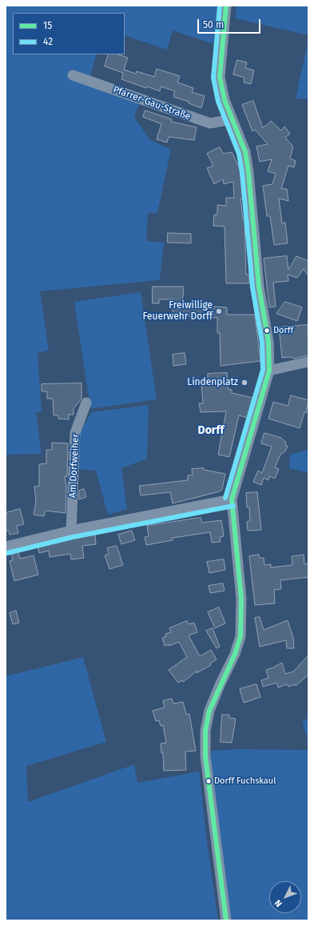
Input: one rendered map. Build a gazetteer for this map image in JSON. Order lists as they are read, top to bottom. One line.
{"streets":{"street":["Pfarrer-Gau-Straße","Am Dorfweiher"]},"districts":["Dorff"],"places":["Freiwillige Feuerwehr Dorff","Dorff","Lindenplatz","Dorff Fuchskaul"],"lines":["transit line 15","transit line 42"],"legend":["15","42"],"scale_bar":"50 m","north":"bottom left"}
